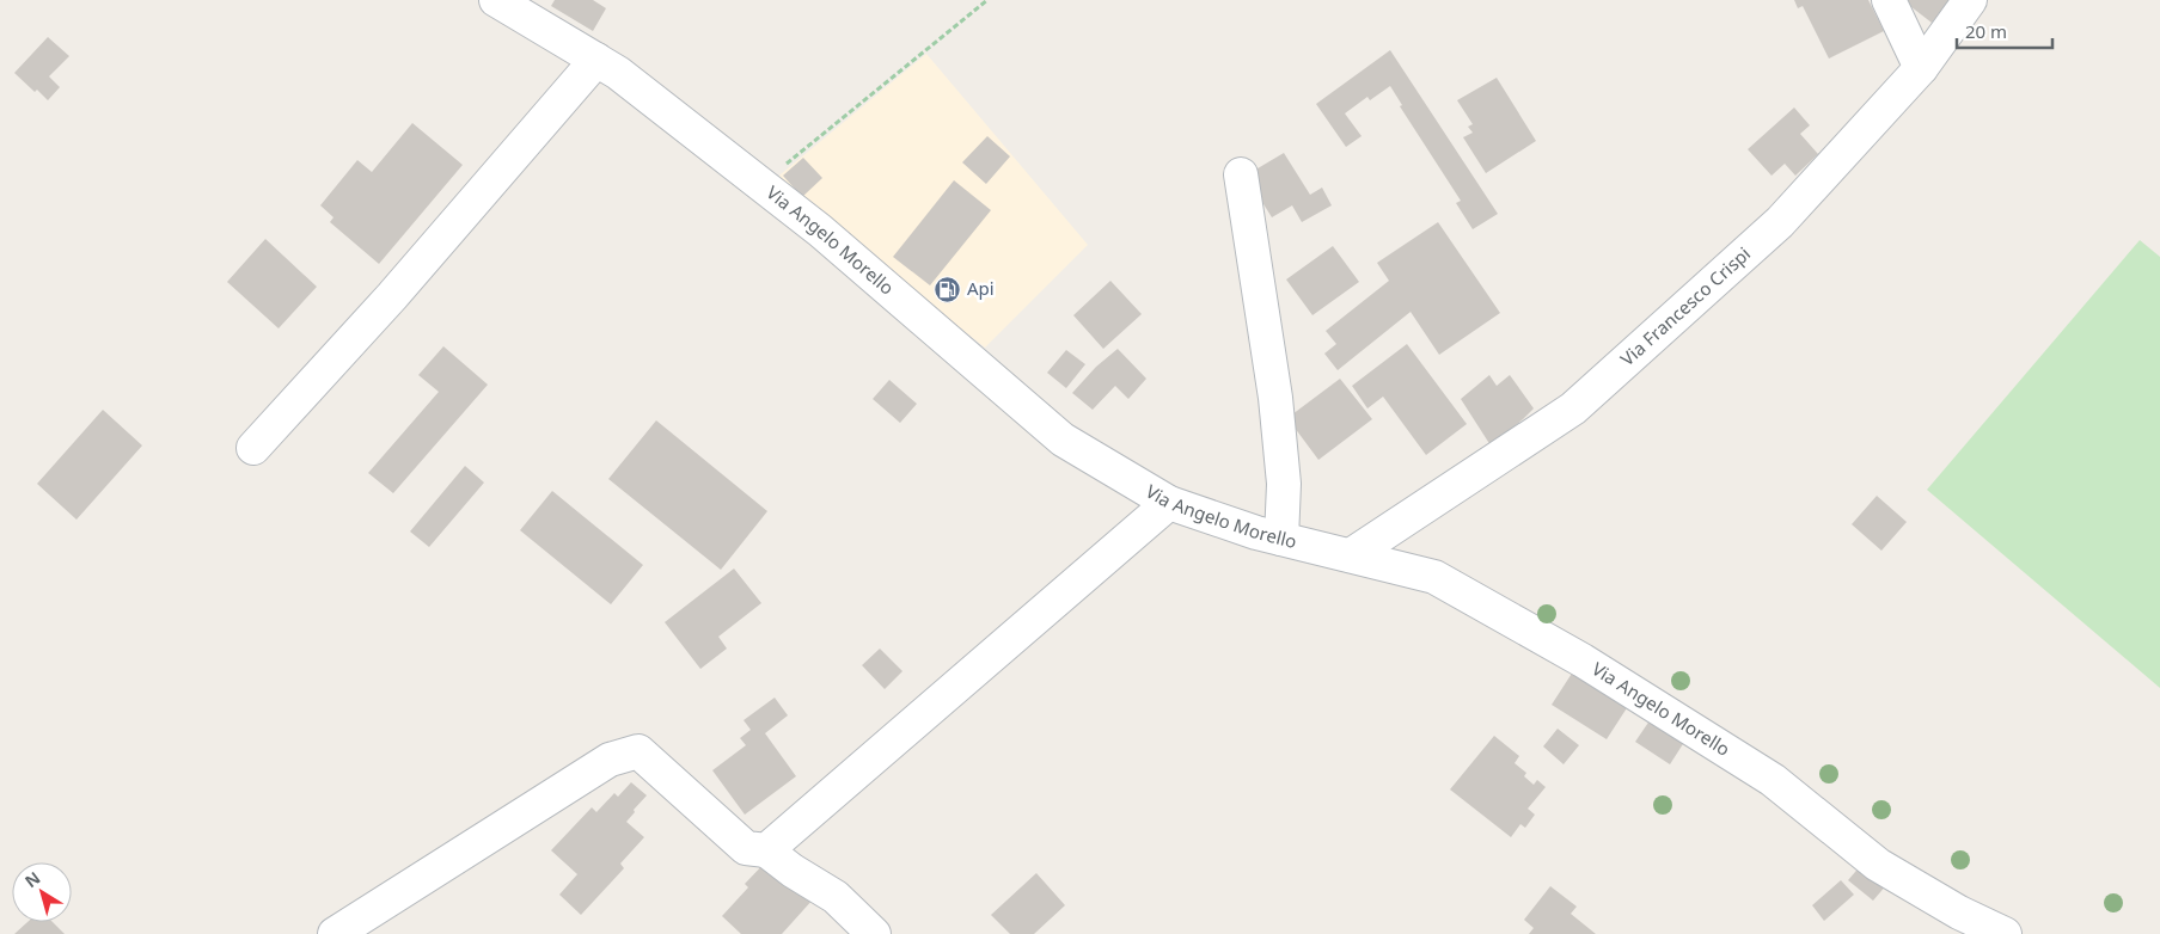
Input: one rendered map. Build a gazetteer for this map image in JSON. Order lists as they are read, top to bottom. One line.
{"streets":{"street":["Via Angelo Morello","Via Francesco Crispi"]},"crossings":[["Via Angelo Morello","Via Francesco Crispi"]],"places":{"fuel station":["Api"]},"scale_bar":"20 m","north":"top left"}
